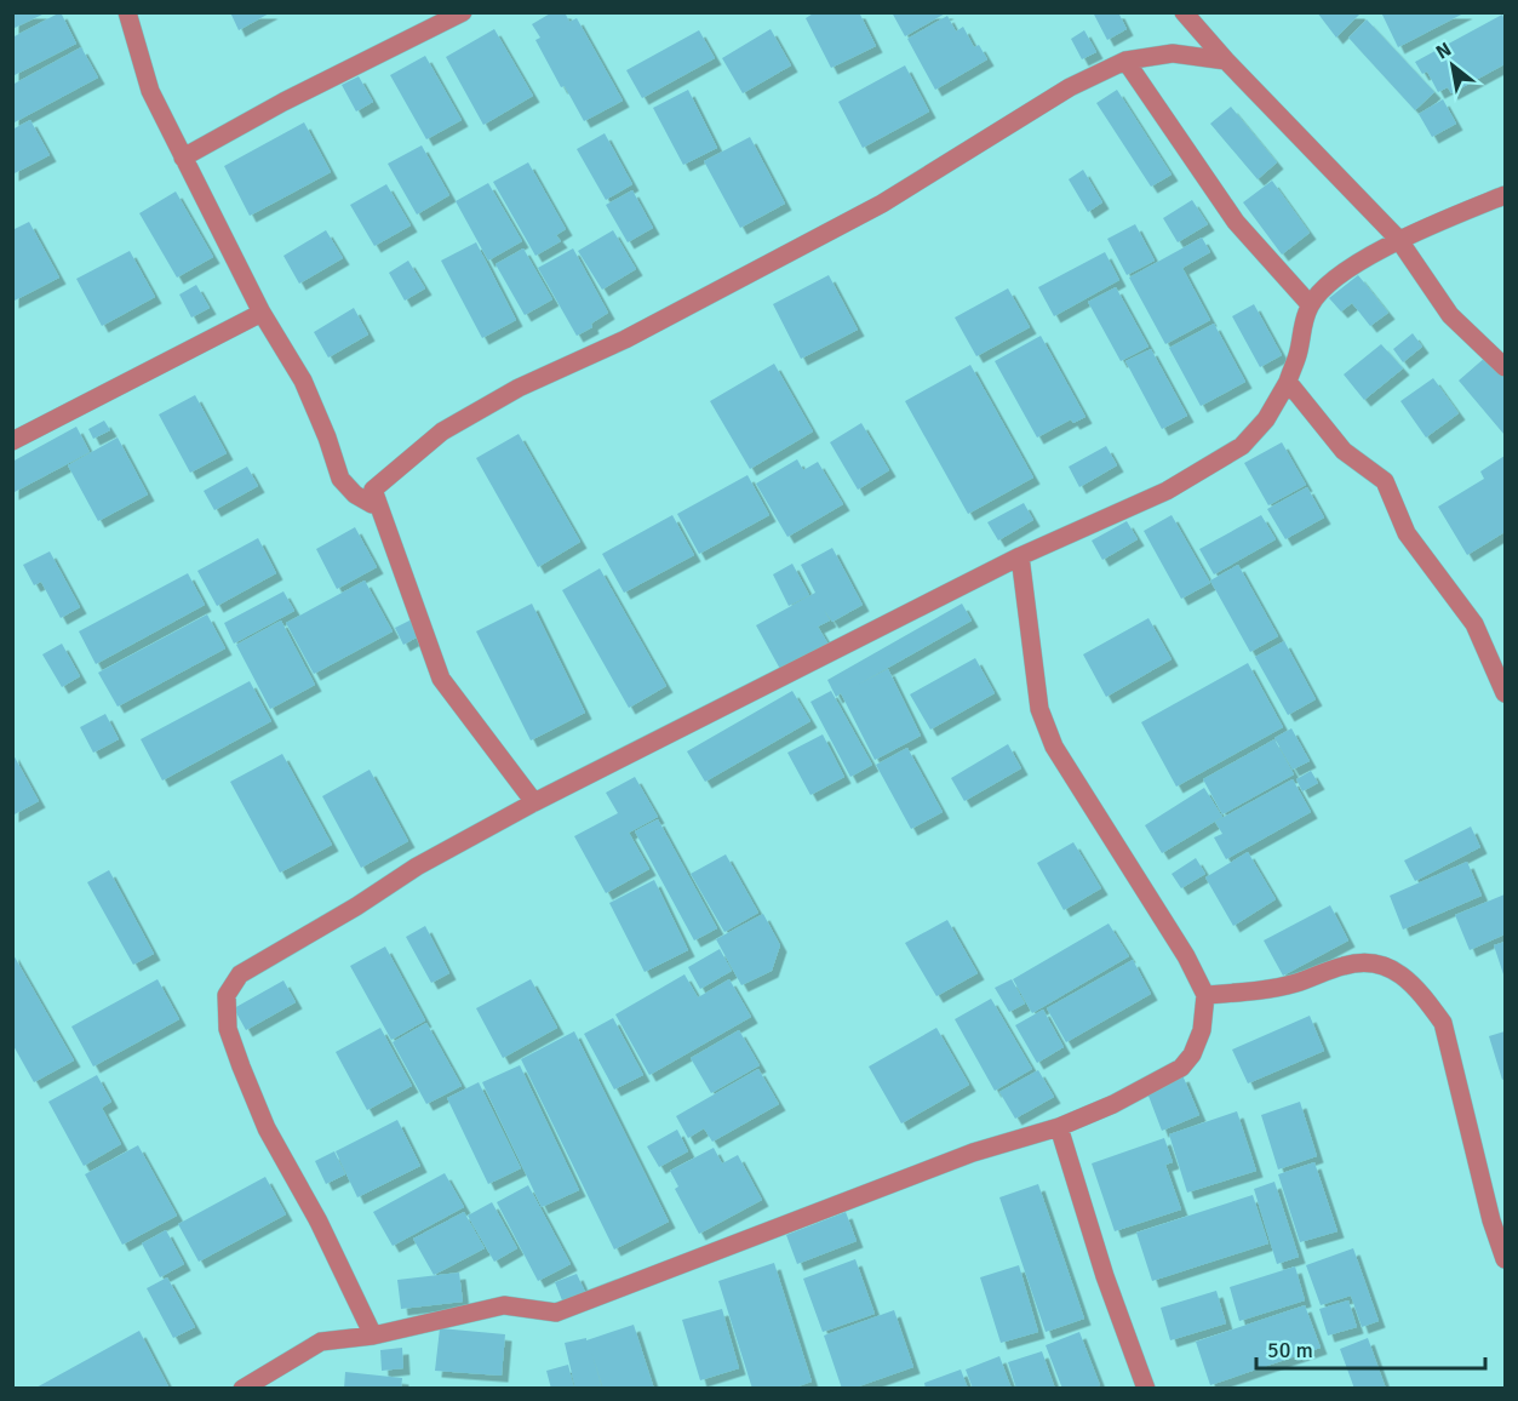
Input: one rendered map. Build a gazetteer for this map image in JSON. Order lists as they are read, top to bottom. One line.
{"scale_bar":"50 m","north":"top left"}
